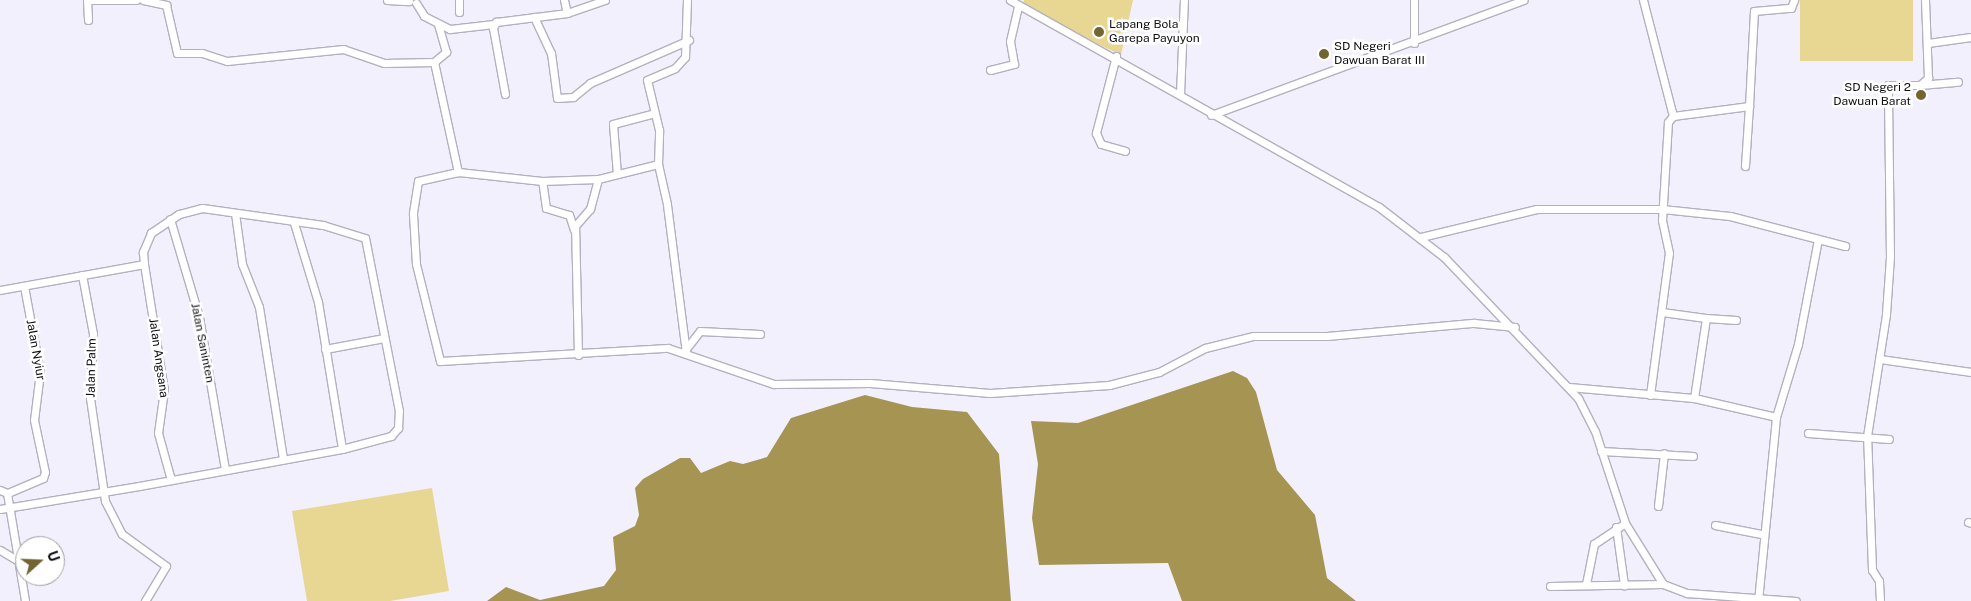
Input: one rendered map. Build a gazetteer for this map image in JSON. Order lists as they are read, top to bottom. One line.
{"streets":{"street":["Jalan Saninten","Jalan Nyiur","Jalan Angsana","Jalan Palm"]},"crossings":[["Jalan Saninten","Jalan Angsana"]],"places":["Lapang Bola Garepa Payuyon","SD Negeri Dawuan Barat III","SD Negeri 2 Dawuan Barat"],"north":"right"}
